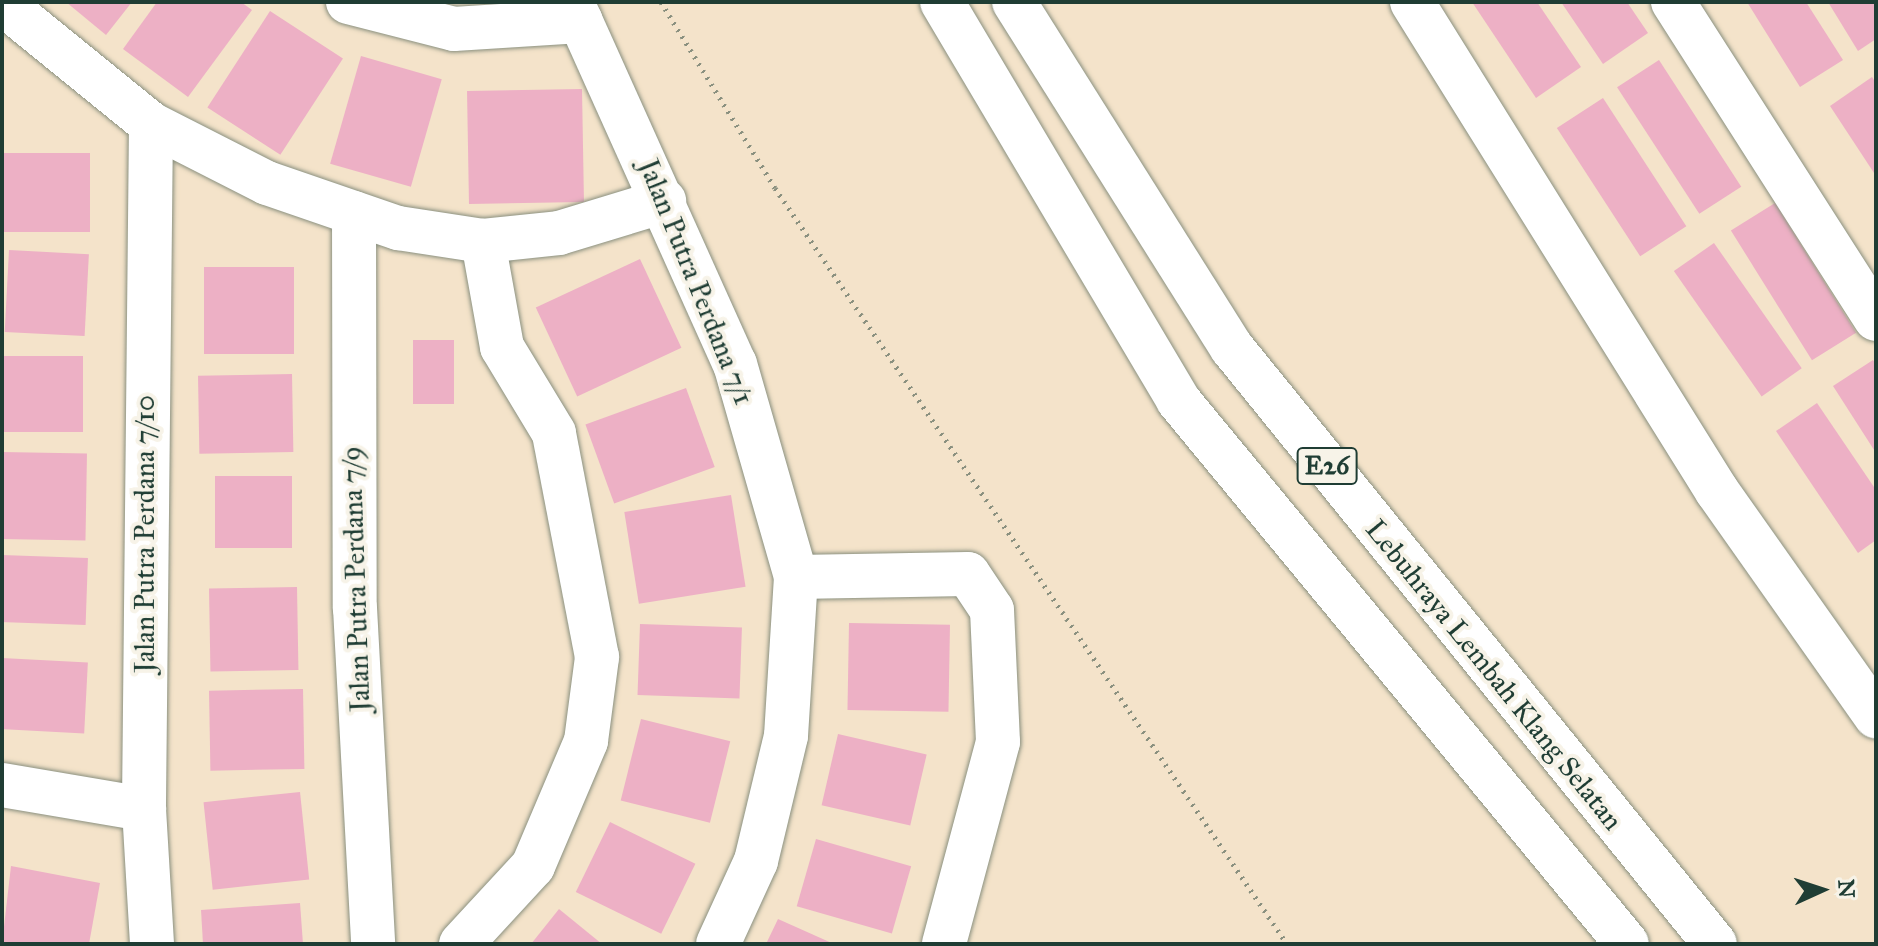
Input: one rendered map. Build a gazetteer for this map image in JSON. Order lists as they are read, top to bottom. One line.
{"streets":{"main road":["Jalan Putra Perdana 7/1","E26","Jalan Putra Perdana 7/10","Jalan Putra Perdana 7/9","Lebuhraya Lembah Klang Selatan"]},"north":"right"}
